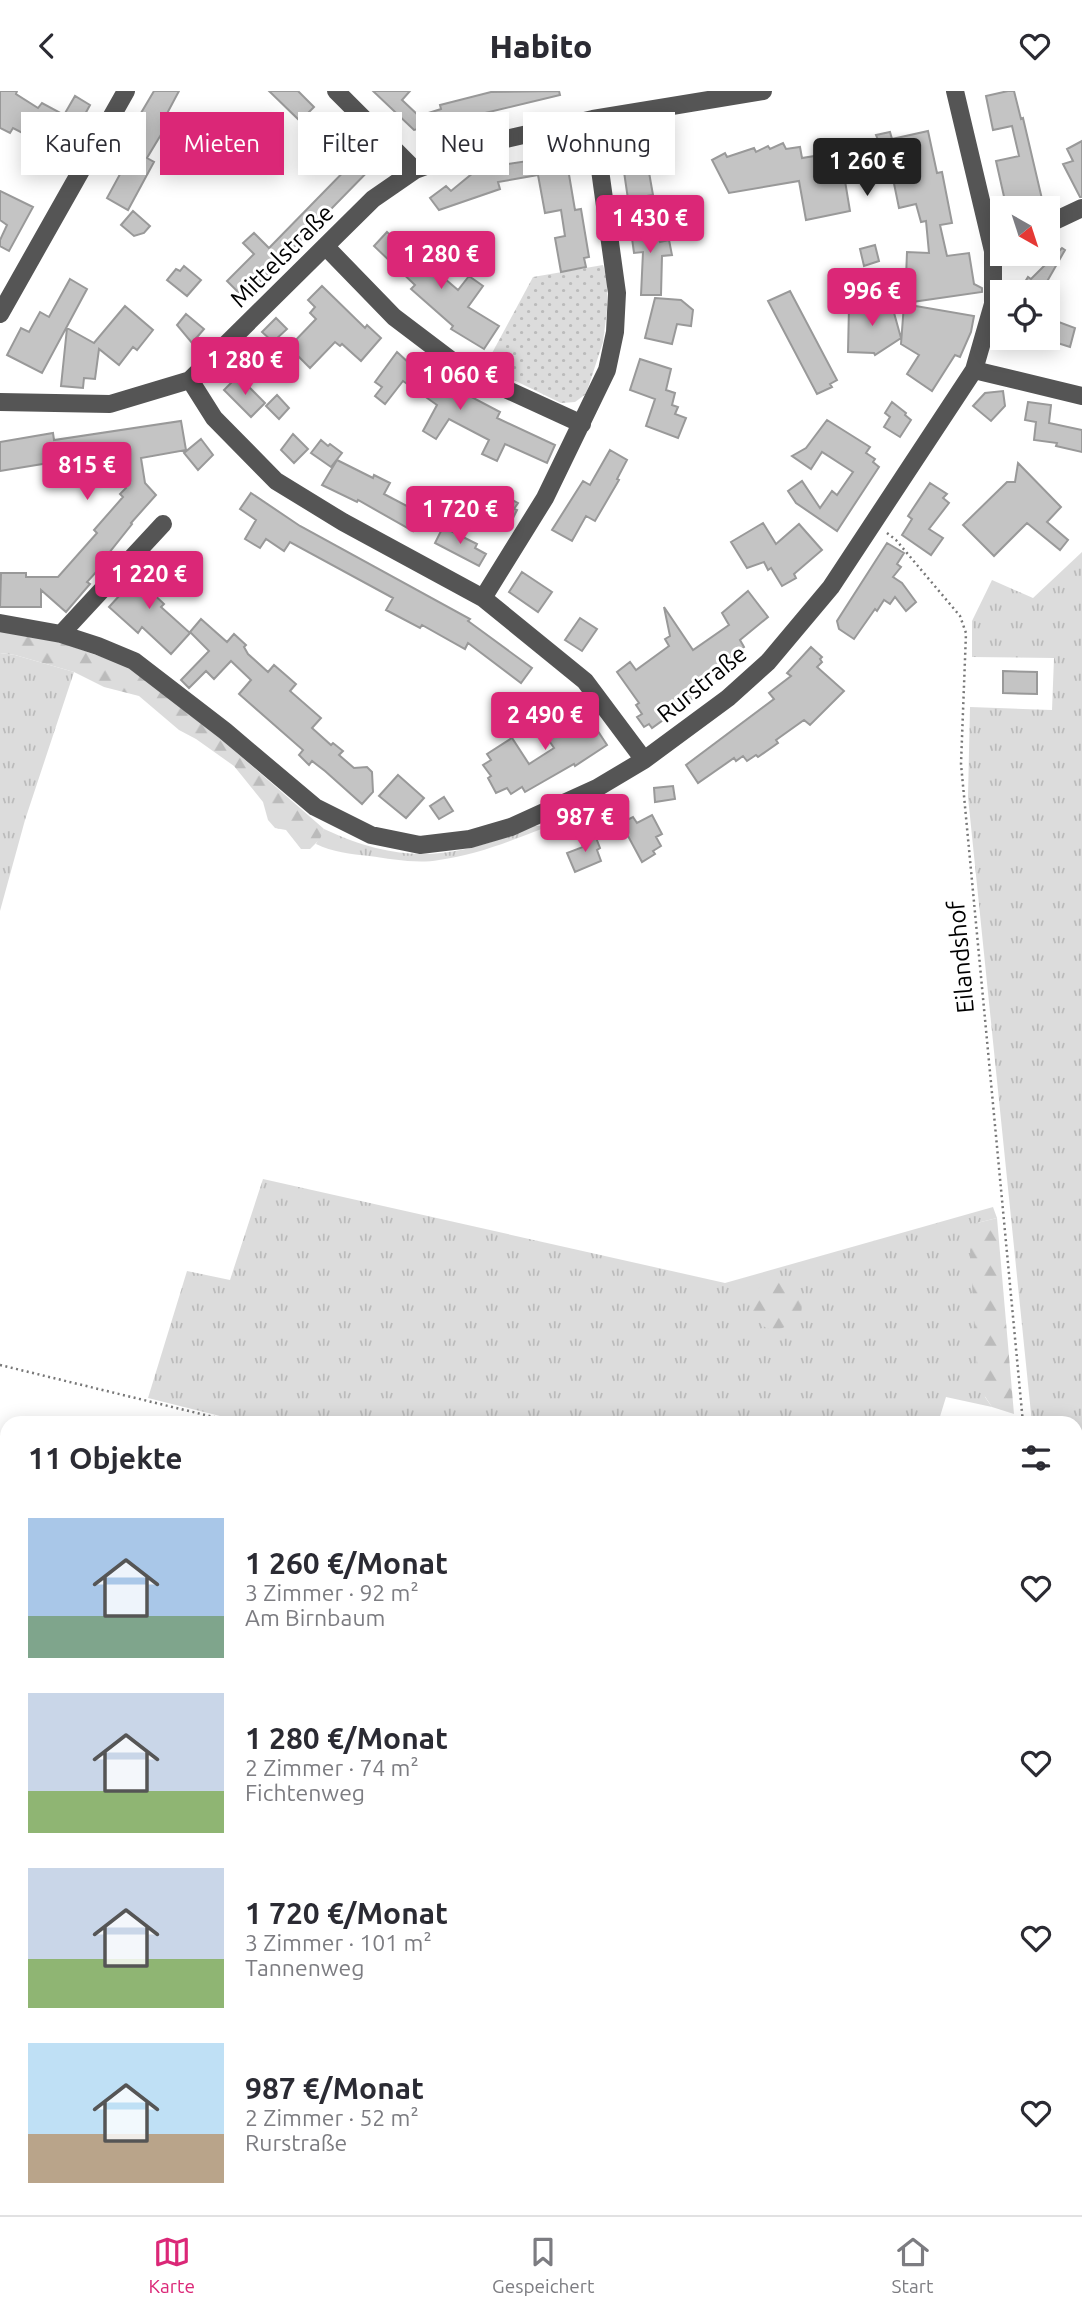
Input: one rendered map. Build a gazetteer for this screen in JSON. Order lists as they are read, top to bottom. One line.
{"streets":{"street":["Mittelstraße","Rurstraße"],"path":["Eilandshof"]},"crossings":[["Rurstraße","Eilandshof"]],"north":"bottom right","page":{"header":"Habito","chip":["Kaufen","Mieten","Filter","Neu","Wohnung"],"price":["1 260 €","1 430 €","1 280 €","996 €","1 280 €","1 060 €","815 €","1 720 €","1 220 €","2 490 €","987 €"],"heading":"11 Objekte","list":[{"name":"1 260 €/Monat","note":"3 Zimmer · 92 m² · Am Birnbaum"},{"name":"1 280 €/Monat","note":"2 Zimmer · 74 m² · Fichtenweg"},{"name":"1 720 €/Monat","note":"3 Zimmer · 101 m² · Tannenweg"},{"name":"987 €/Monat","note":"2 Zimmer · 52 m² · Rurstraße"}],"tabs":["Karte","Gespeichert","Start"]}}
